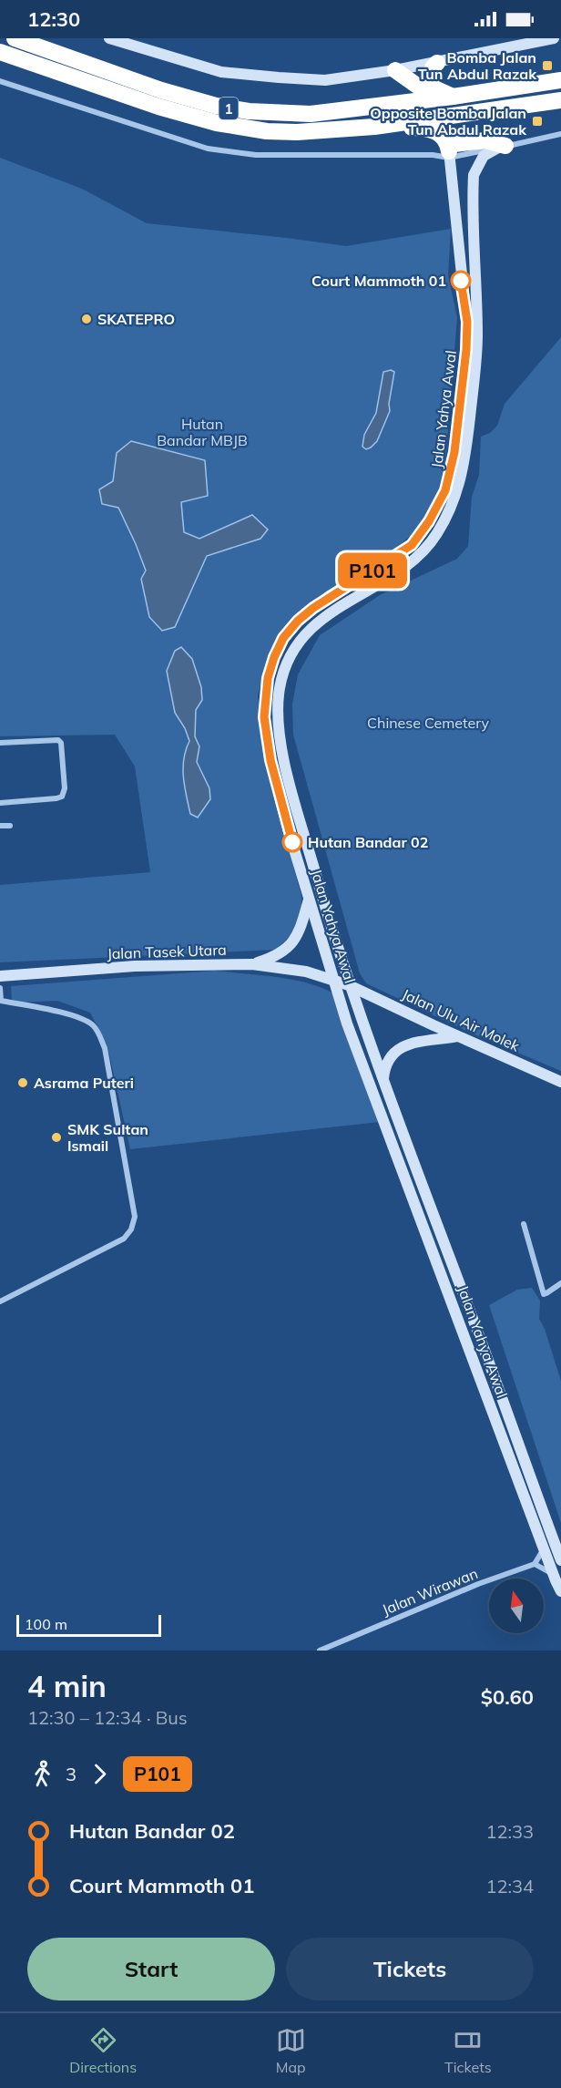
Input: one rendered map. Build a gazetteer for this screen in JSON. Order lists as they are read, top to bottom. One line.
{"streets":{"highway":["1"],"main road":["Jalan Yahya Awal","Jalan Tasek Utara","Jalan Ulu Air Molek"],"street":["Jalan Wirawan"]},"crossings":[["Jalan Yahya Awal","Jalan Tasek Utara"],["Jalan Yahya Awal","Jalan Ulu Air Molek"],["Jalan Tasek Utara","Jalan Ulu Air Molek"]],"parks":["Hutan Bandar MBJB","Chinese Cemetery"],"places":{"transit":["Bomba Jalan Tun Abdul Razak","Opposite Bomba Jalan Tun Abdul Razak"],"other":["Court Mammoth 01","SKATEPRO","Hutan Bandar 02","Asrama Puteri","SMK Sultan Ismail"]},"lines":["bus line P101"],"scale_bar":"100 m","north":"top","page":{"status":"12:30","on_map":"P101","scale":"100 m","heading":["4 min","12:30 – 12:34 · Bus","$0.60"],"legs":["3","P101"],"list":[{"name":"Hutan Bandar 02","value":"12:33"},{"name":"Court Mammoth 01","value":"12:34"}],"buttons":["Start","Tickets"],"tabs":["Directions","Map","Tickets"]}}
